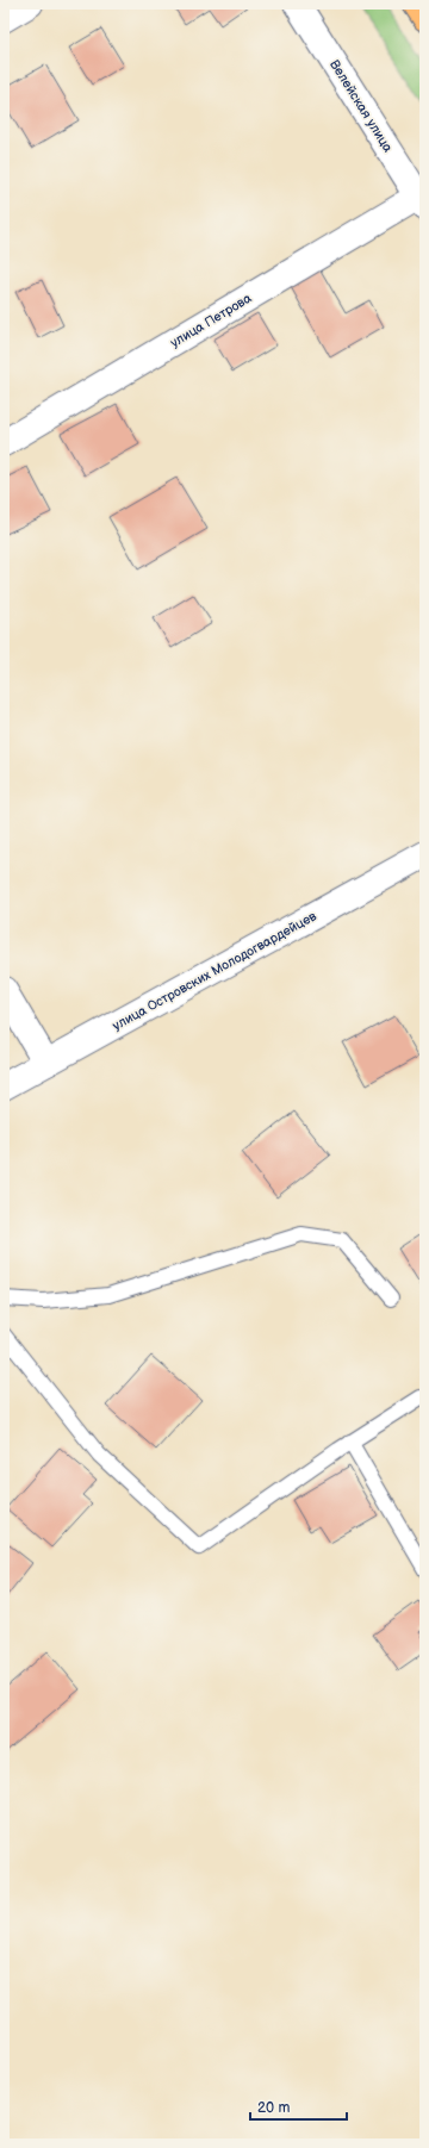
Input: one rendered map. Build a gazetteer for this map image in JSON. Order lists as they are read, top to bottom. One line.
{"streets":{"street":["Велейская улица","улица Петрова","улица Островских Молодогвардейцев"]},"crossings":[["Велейская улица","улица Петрова"]],"scale_bar":"20 m"}
